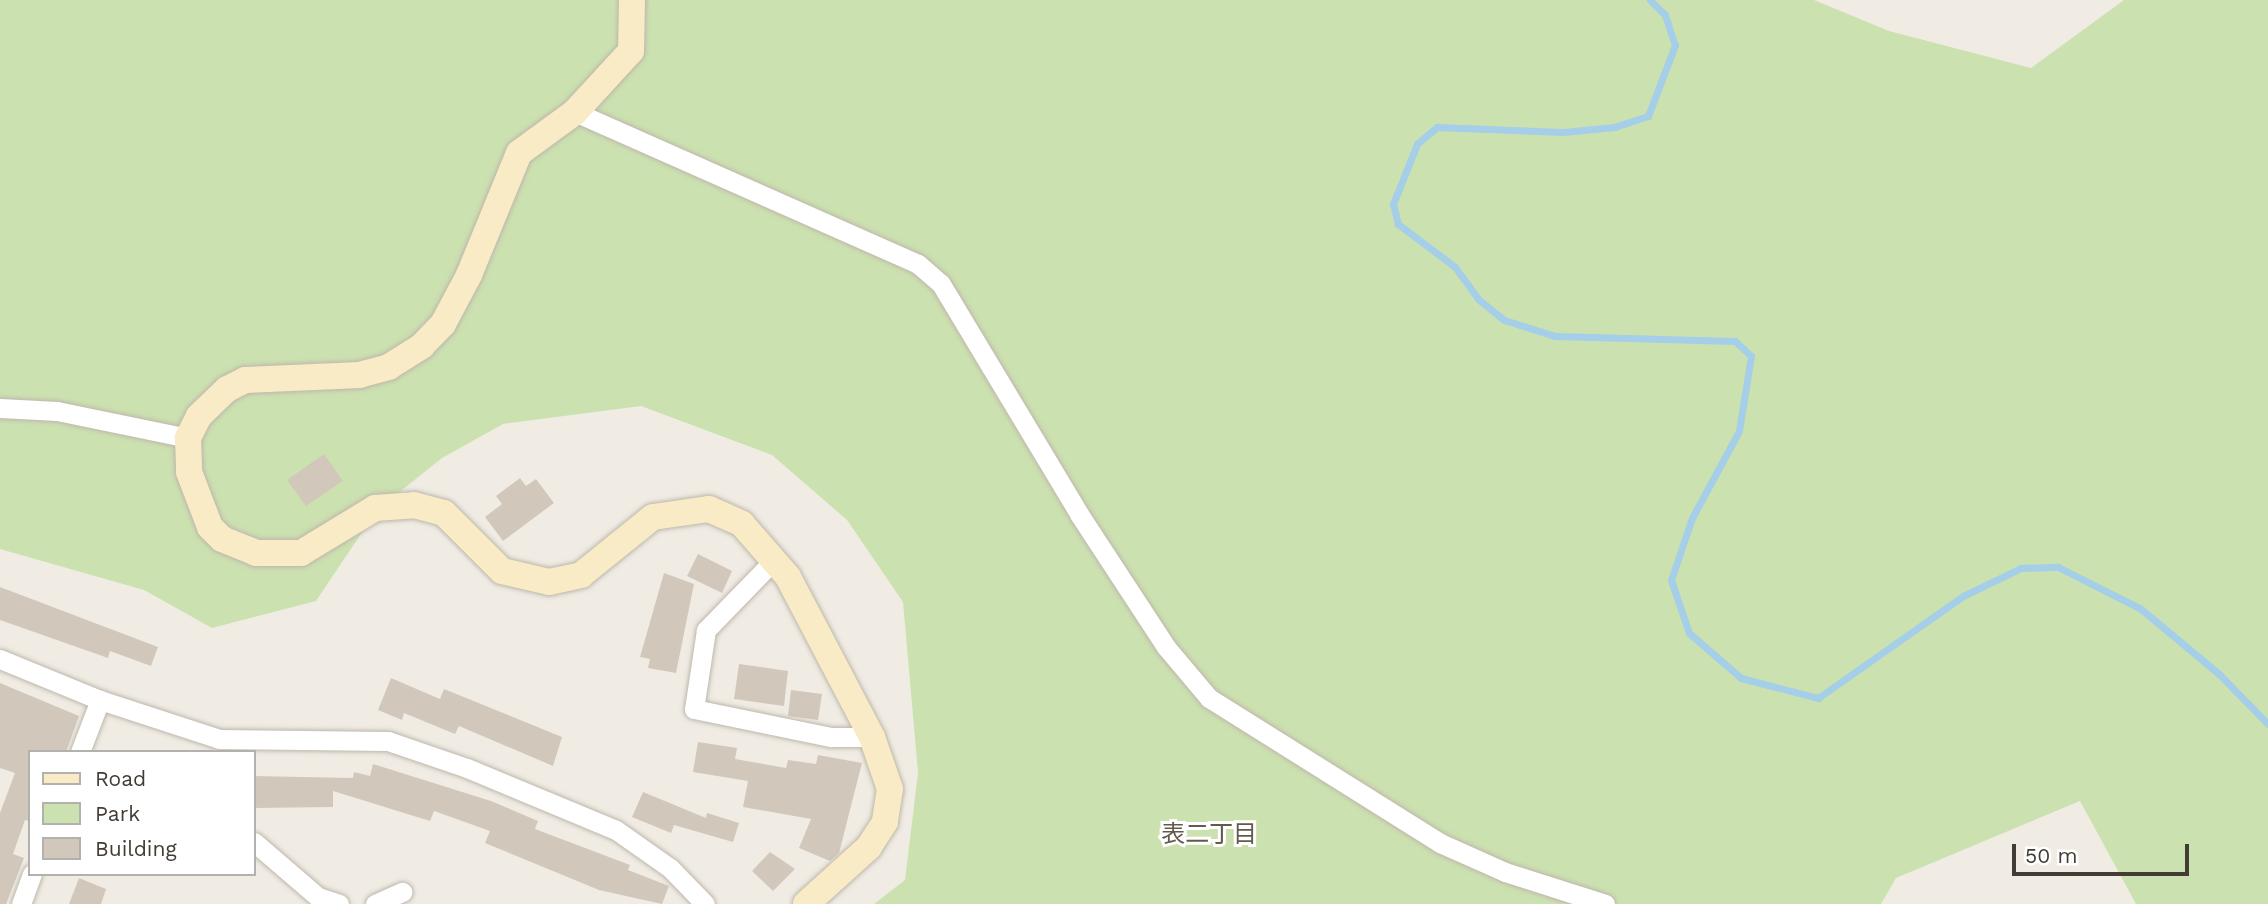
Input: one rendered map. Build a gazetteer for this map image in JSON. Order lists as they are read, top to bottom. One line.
{"districts":["表二丁目"],"legend":["Road","Park","Building"],"scale_bar":"50 m"}
